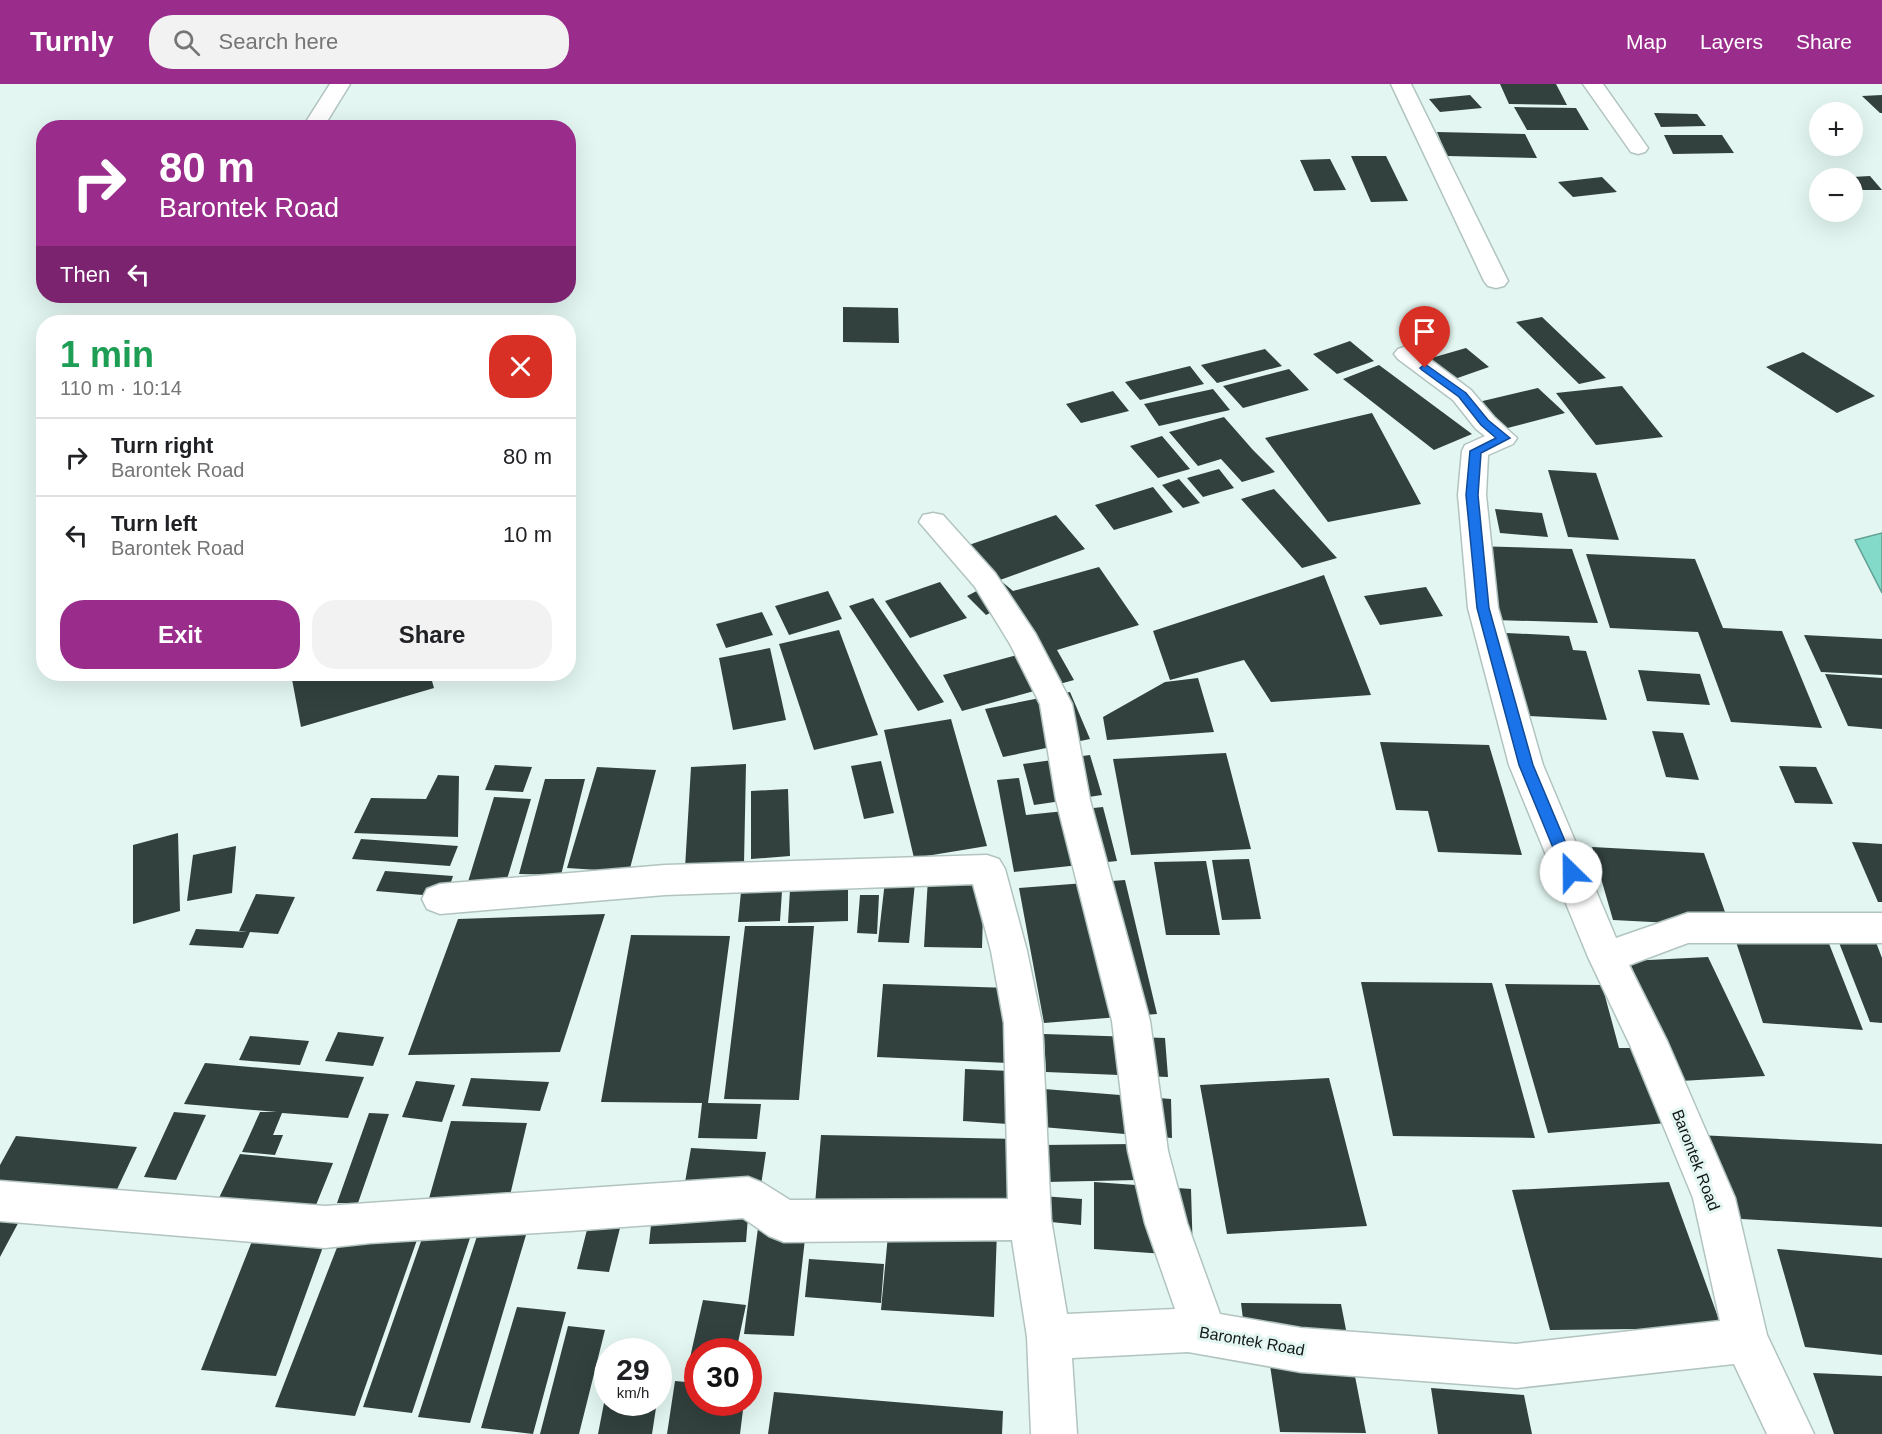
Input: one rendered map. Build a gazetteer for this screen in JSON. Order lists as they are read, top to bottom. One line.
{"streets":{"street":["Barontek Road"]},"page":{"header":"Turnly","search":"Search here","nav":["Map","Layers","Share"],"map_buttons":["+","−"],"turn":["80 m","Barontek Road"],"then":"Then","heading":["1 min","110 m · 10:14"],"list":[{"name":"Turn right","note":"Barontek Road","value":"80 m"},{"name":"Turn left","note":"Barontek Road","value":"10 m"}],"buttons":["Exit","Share"],"speed":"29 km/h","limit":"30"}}
